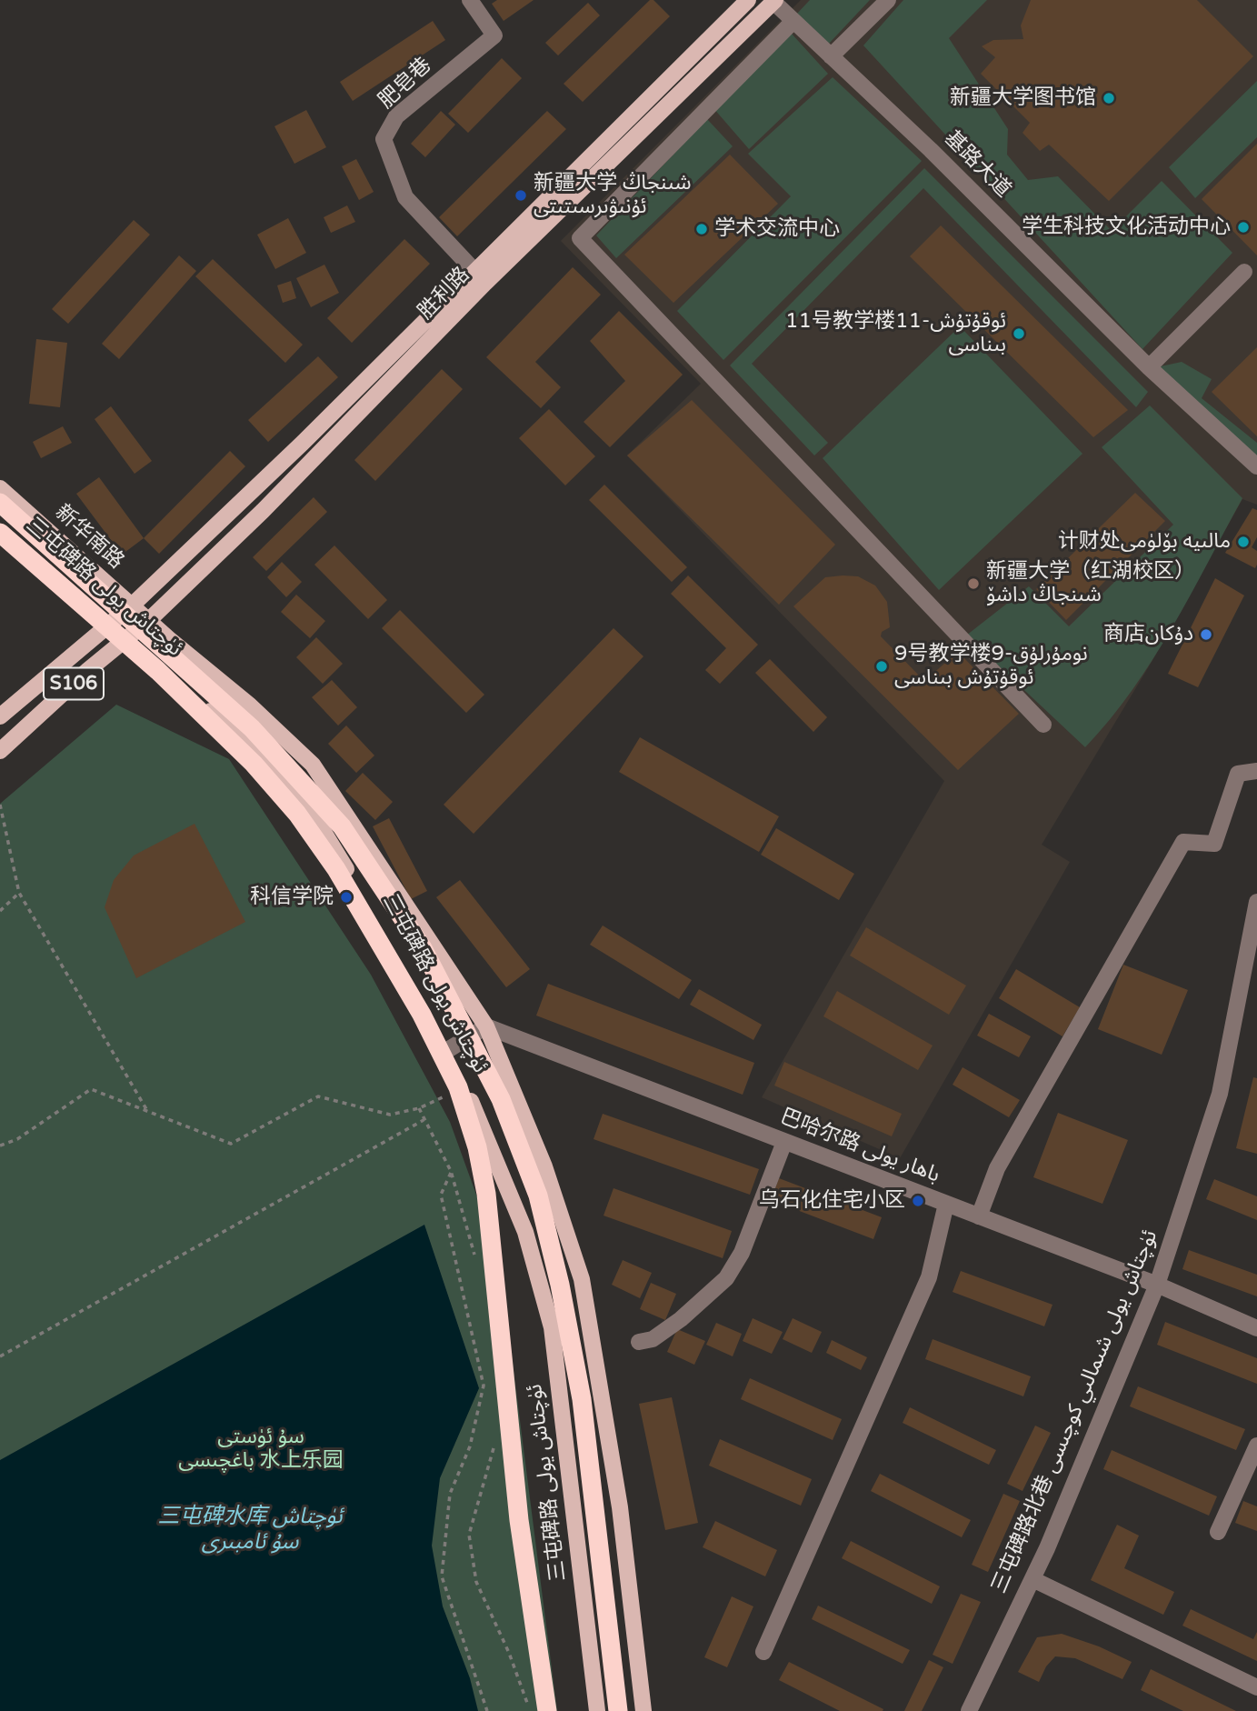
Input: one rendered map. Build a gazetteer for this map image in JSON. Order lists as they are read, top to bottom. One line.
{"streets":{"main road":["胜利路","新华南路","三屯碑路 ئۈچتاش يولى","S106"],"street":["肥皂巷","基路大道","巴哈尔路 باھار يولى","三屯碑路北巷 ئۈچتاش يولى شىمالىي كوچىسى"]},"crossings":[["肥皂巷","胜利路"],["基路大道","胜利路"],["胜利路","新华南路"],["胜利路","三屯碑路 ئۈچتاش يولى"],["胜利路","S106"],["新华南路","三屯碑路 ئۈچتاش يولى"],["新华南路","S106"],["三屯碑路 ئۈچتاش يولى","S106"],["三屯碑路 ئۈچتاش يولى","巴哈尔路 باھار يولى"],["巴哈尔路 باھار يولى","三屯碑路北巷 ئۈچتاش يولى شىمالىي كوچىسى"]],"water":["三屯碑水库 ئۈچتاش سۇ ئامبىرى"],"parks":["سۇ ئۈستى باغچىسى 水上乐园"],"places":["新疆大学图书馆","新疆大学 شىنجاڭ ئۇنىۋىرسىتىتى","学生科技文化活动中心","学术交流中心","11号教学楼11-ئوقۇتۇش بىناسى","计财处مالىيە بۆلۈمى","新疆大学（红湖校区） شىنجاڭ داشۆ","商店دۇكان","9号教学楼9-نومۇرلۇق ئوقۇتۇش بىناسى","科信学院","乌石化住宅小区"]}
